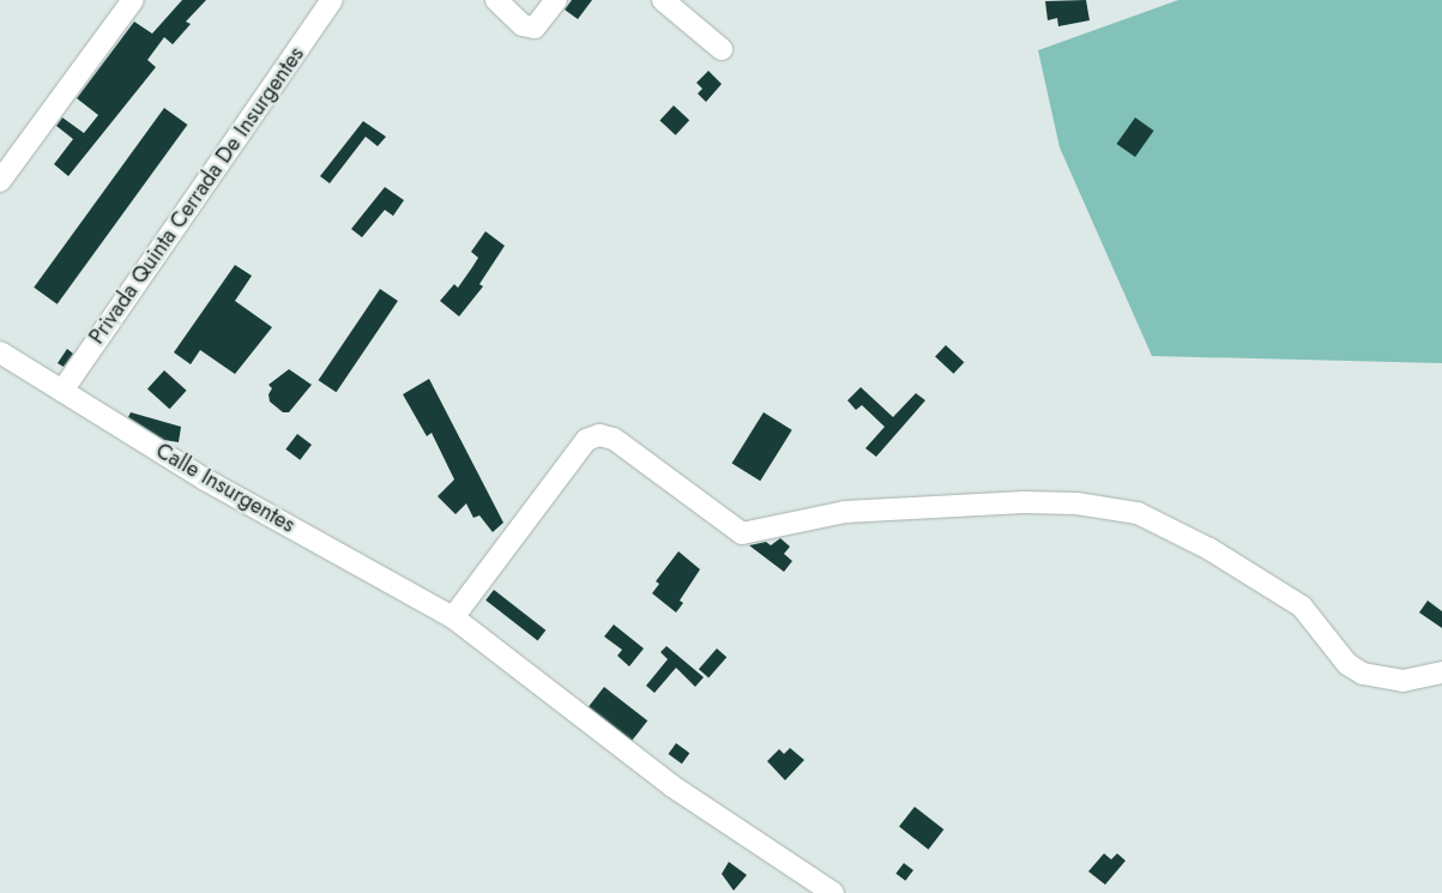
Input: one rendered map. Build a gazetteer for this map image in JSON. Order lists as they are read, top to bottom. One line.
{"streets":{"street":["Privada Quinta Cerrada De Insurgentes","Calle Insurgentes"]},"crossings":[["Privada Quinta Cerrada De Insurgentes","Calle Insurgentes"]]}
